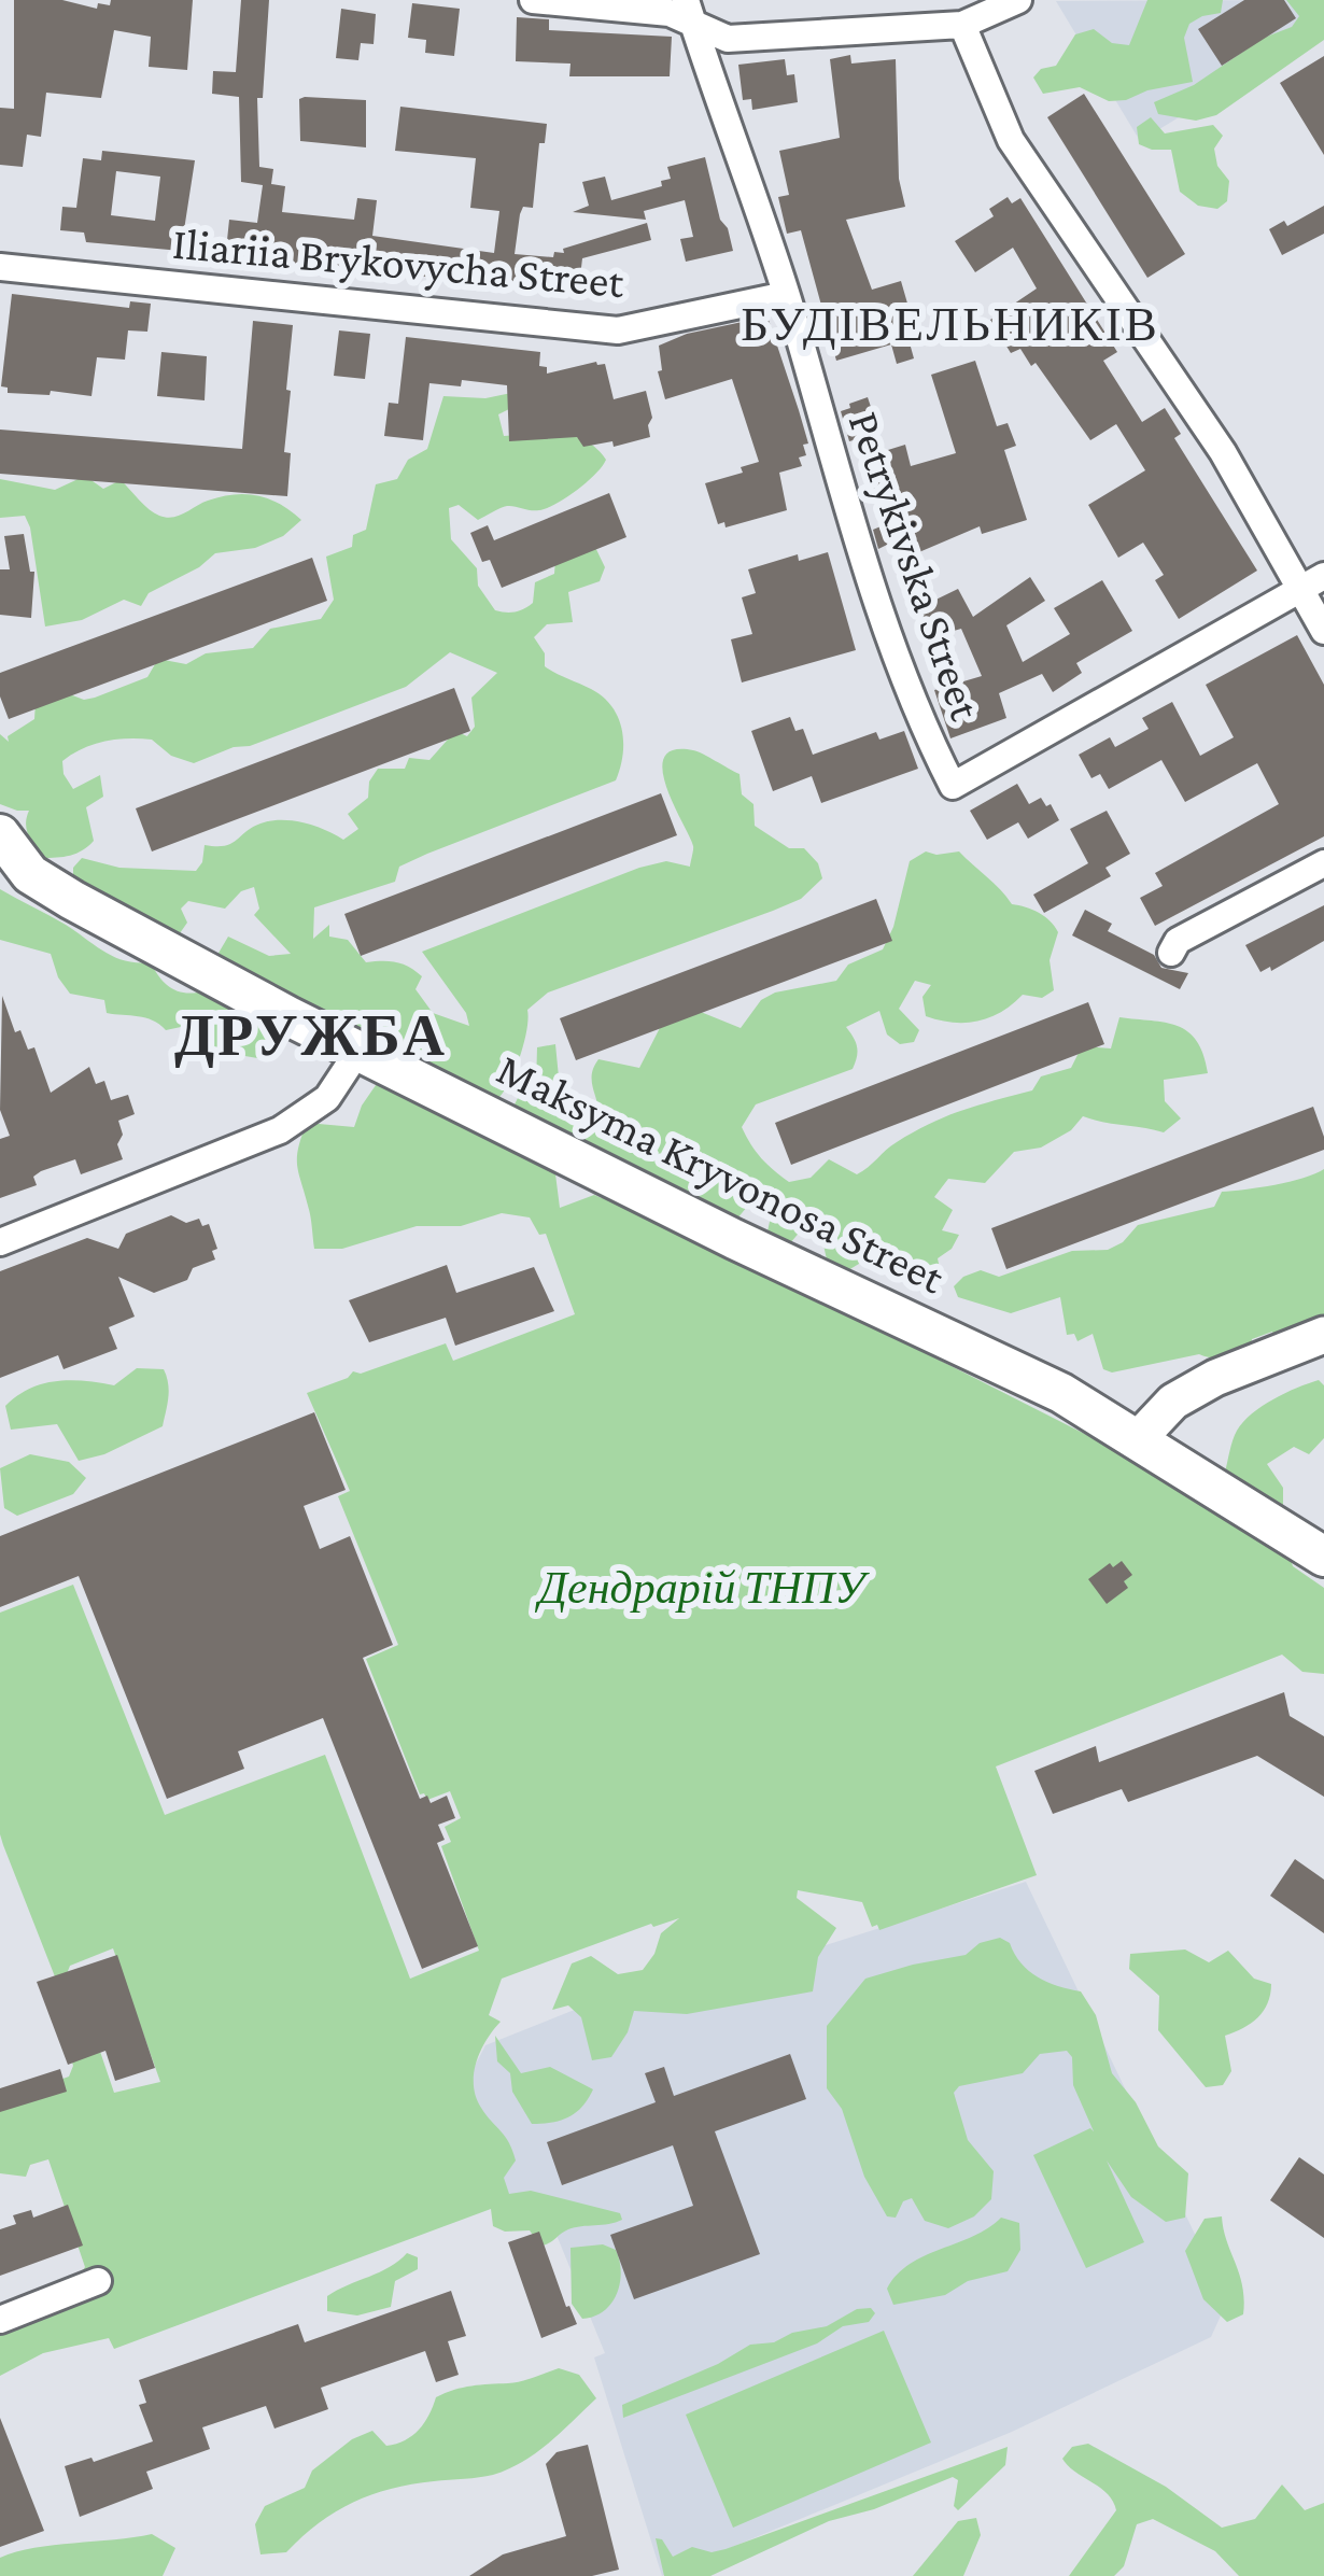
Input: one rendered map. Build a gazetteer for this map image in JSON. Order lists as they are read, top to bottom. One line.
{"streets":{"main road":["Maksyma Kryvonosa Street"],"street":["Iliariia Brykovycha Street","Petrykivska Street"]},"crossings":[["Iliariia Brykovycha Street","Petrykivska Street"]],"districts":["БУДІВЕЛЬНИКІВ","ДРУЖБА"],"parks":["Дендрарій ТНПУ"]}
